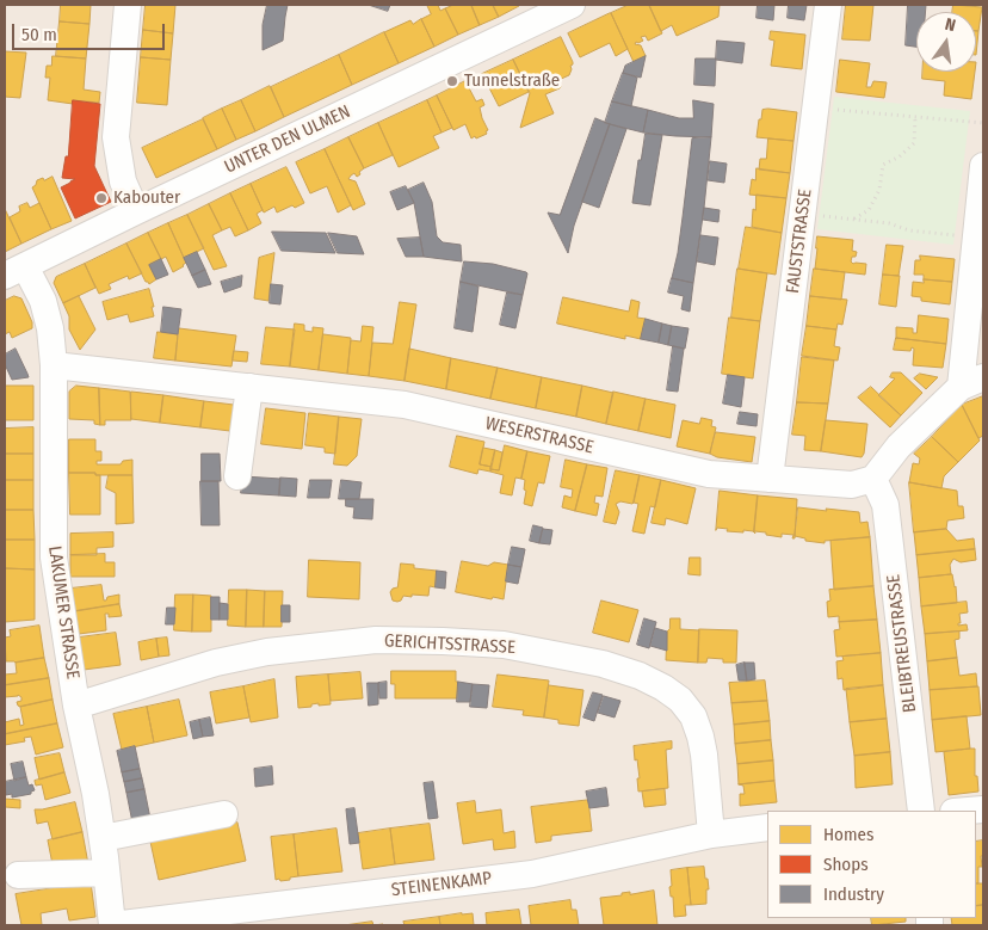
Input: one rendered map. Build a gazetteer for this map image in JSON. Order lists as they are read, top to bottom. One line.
{"streets":{"street":["UNTER DEN ULMEN","FAUSTSTRASSE","WESERSTRASSE","LAKUMER STRASSE","BLEIBTREUSTRASSE","GERICHTSSTRASSE","STEINENKAMP"]},"crossings":[["UNTER DEN ULMEN","LAKUMER STRASSE"],["FAUSTSTRASSE","WESERSTRASSE"],["WESERSTRASSE","LAKUMER STRASSE"],["WESERSTRASSE","BLEIBTREUSTRASSE"],["LAKUMER STRASSE","GERICHTSSTRASSE"],["LAKUMER STRASSE","STEINENKAMP"],["GERICHTSSTRASSE","STEINENKAMP"]],"places":["Tunnelstraße","Kabouter"],"legend":["Homes","Shops","Industry"],"scale_bar":"50 m","north":"top"}
